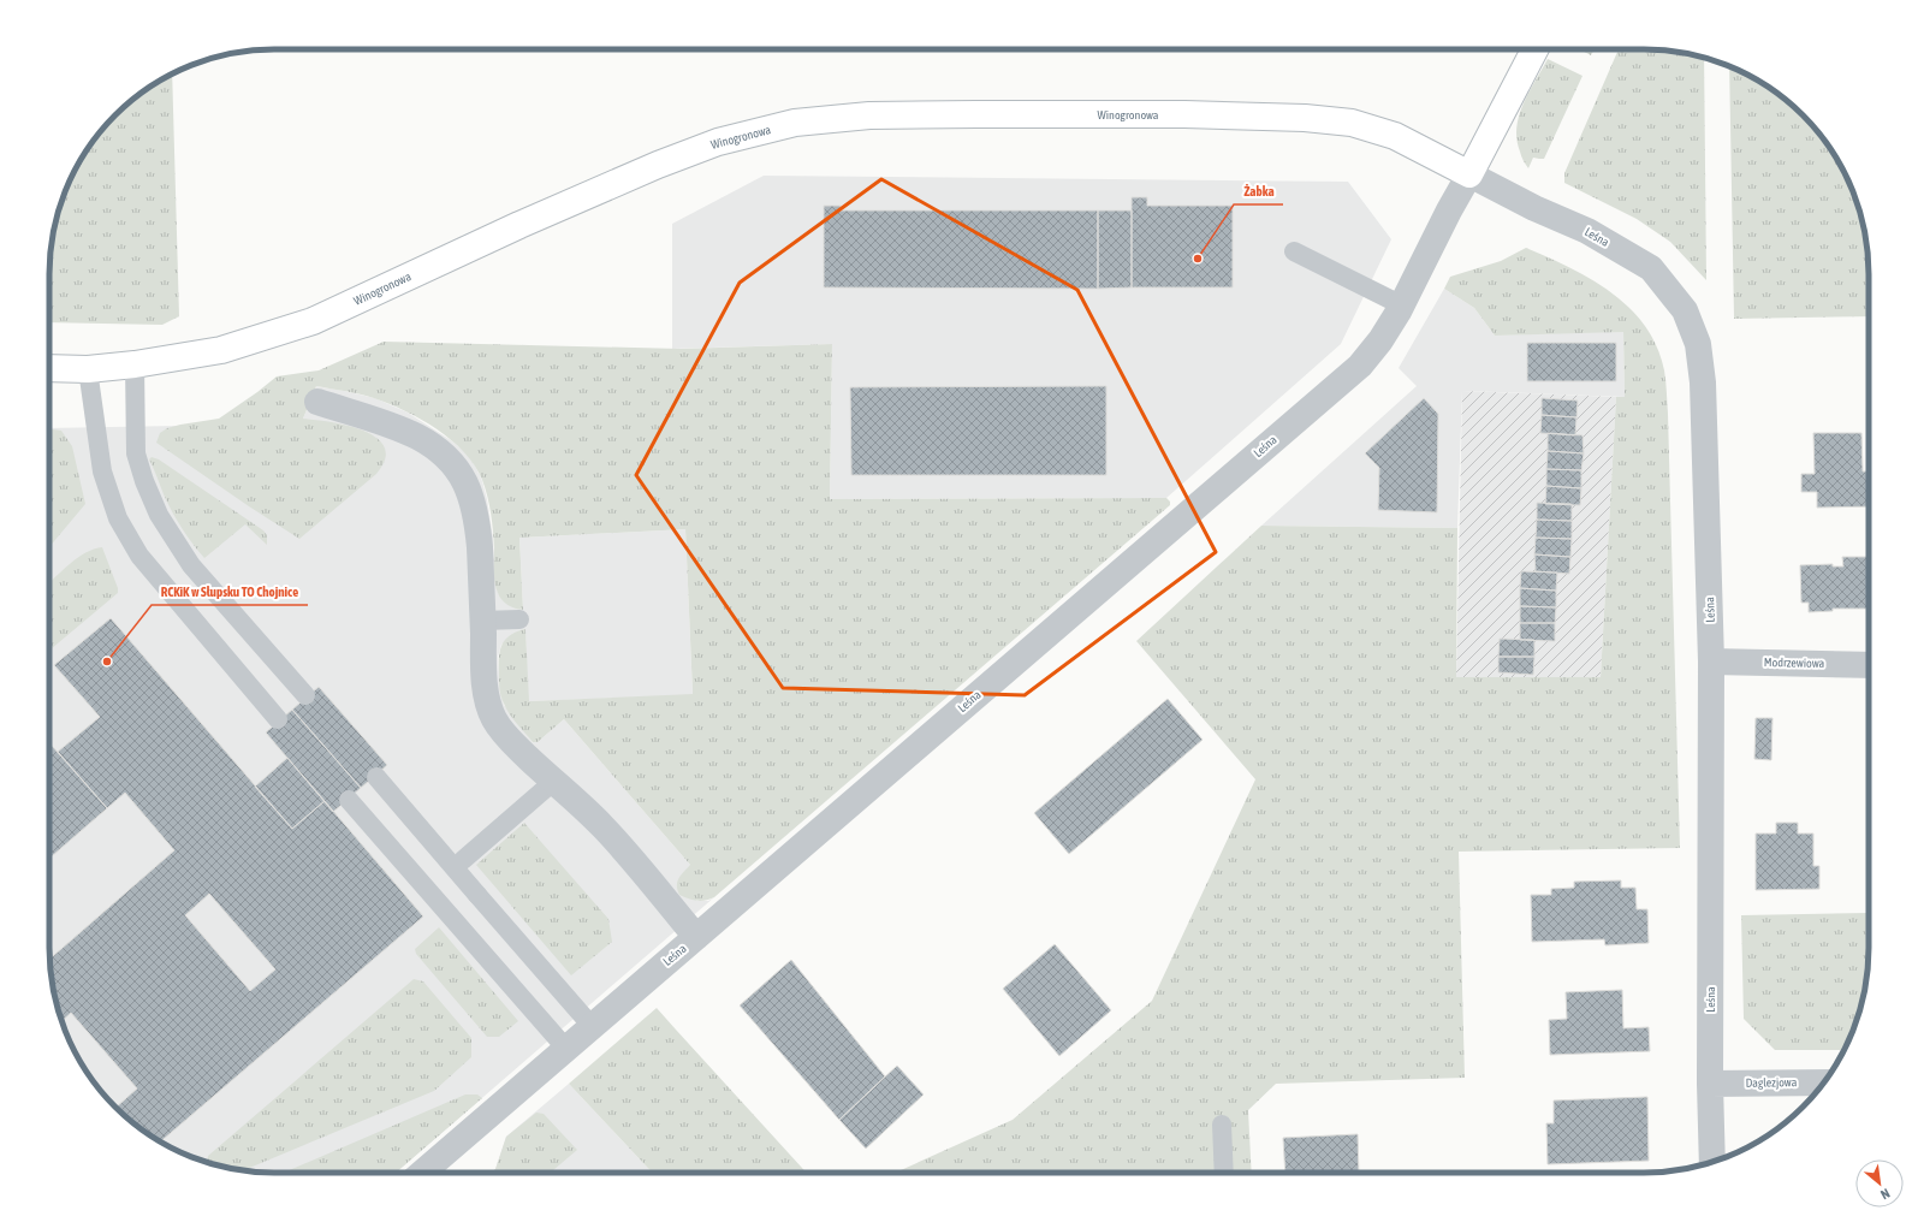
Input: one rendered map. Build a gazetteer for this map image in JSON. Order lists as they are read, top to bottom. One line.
{"streets":{"street":["Winogronowa","Leśna","Modrzewiowa","Daglezjowa"]},"crossings":[["Winogronowa","Leśna"],["Leśna","Modrzewiowa"],["Leśna","Daglezjowa"]],"places":["Żabka","RCKiK w Słupsku TO Chojnice"],"north":"bottom right"}
